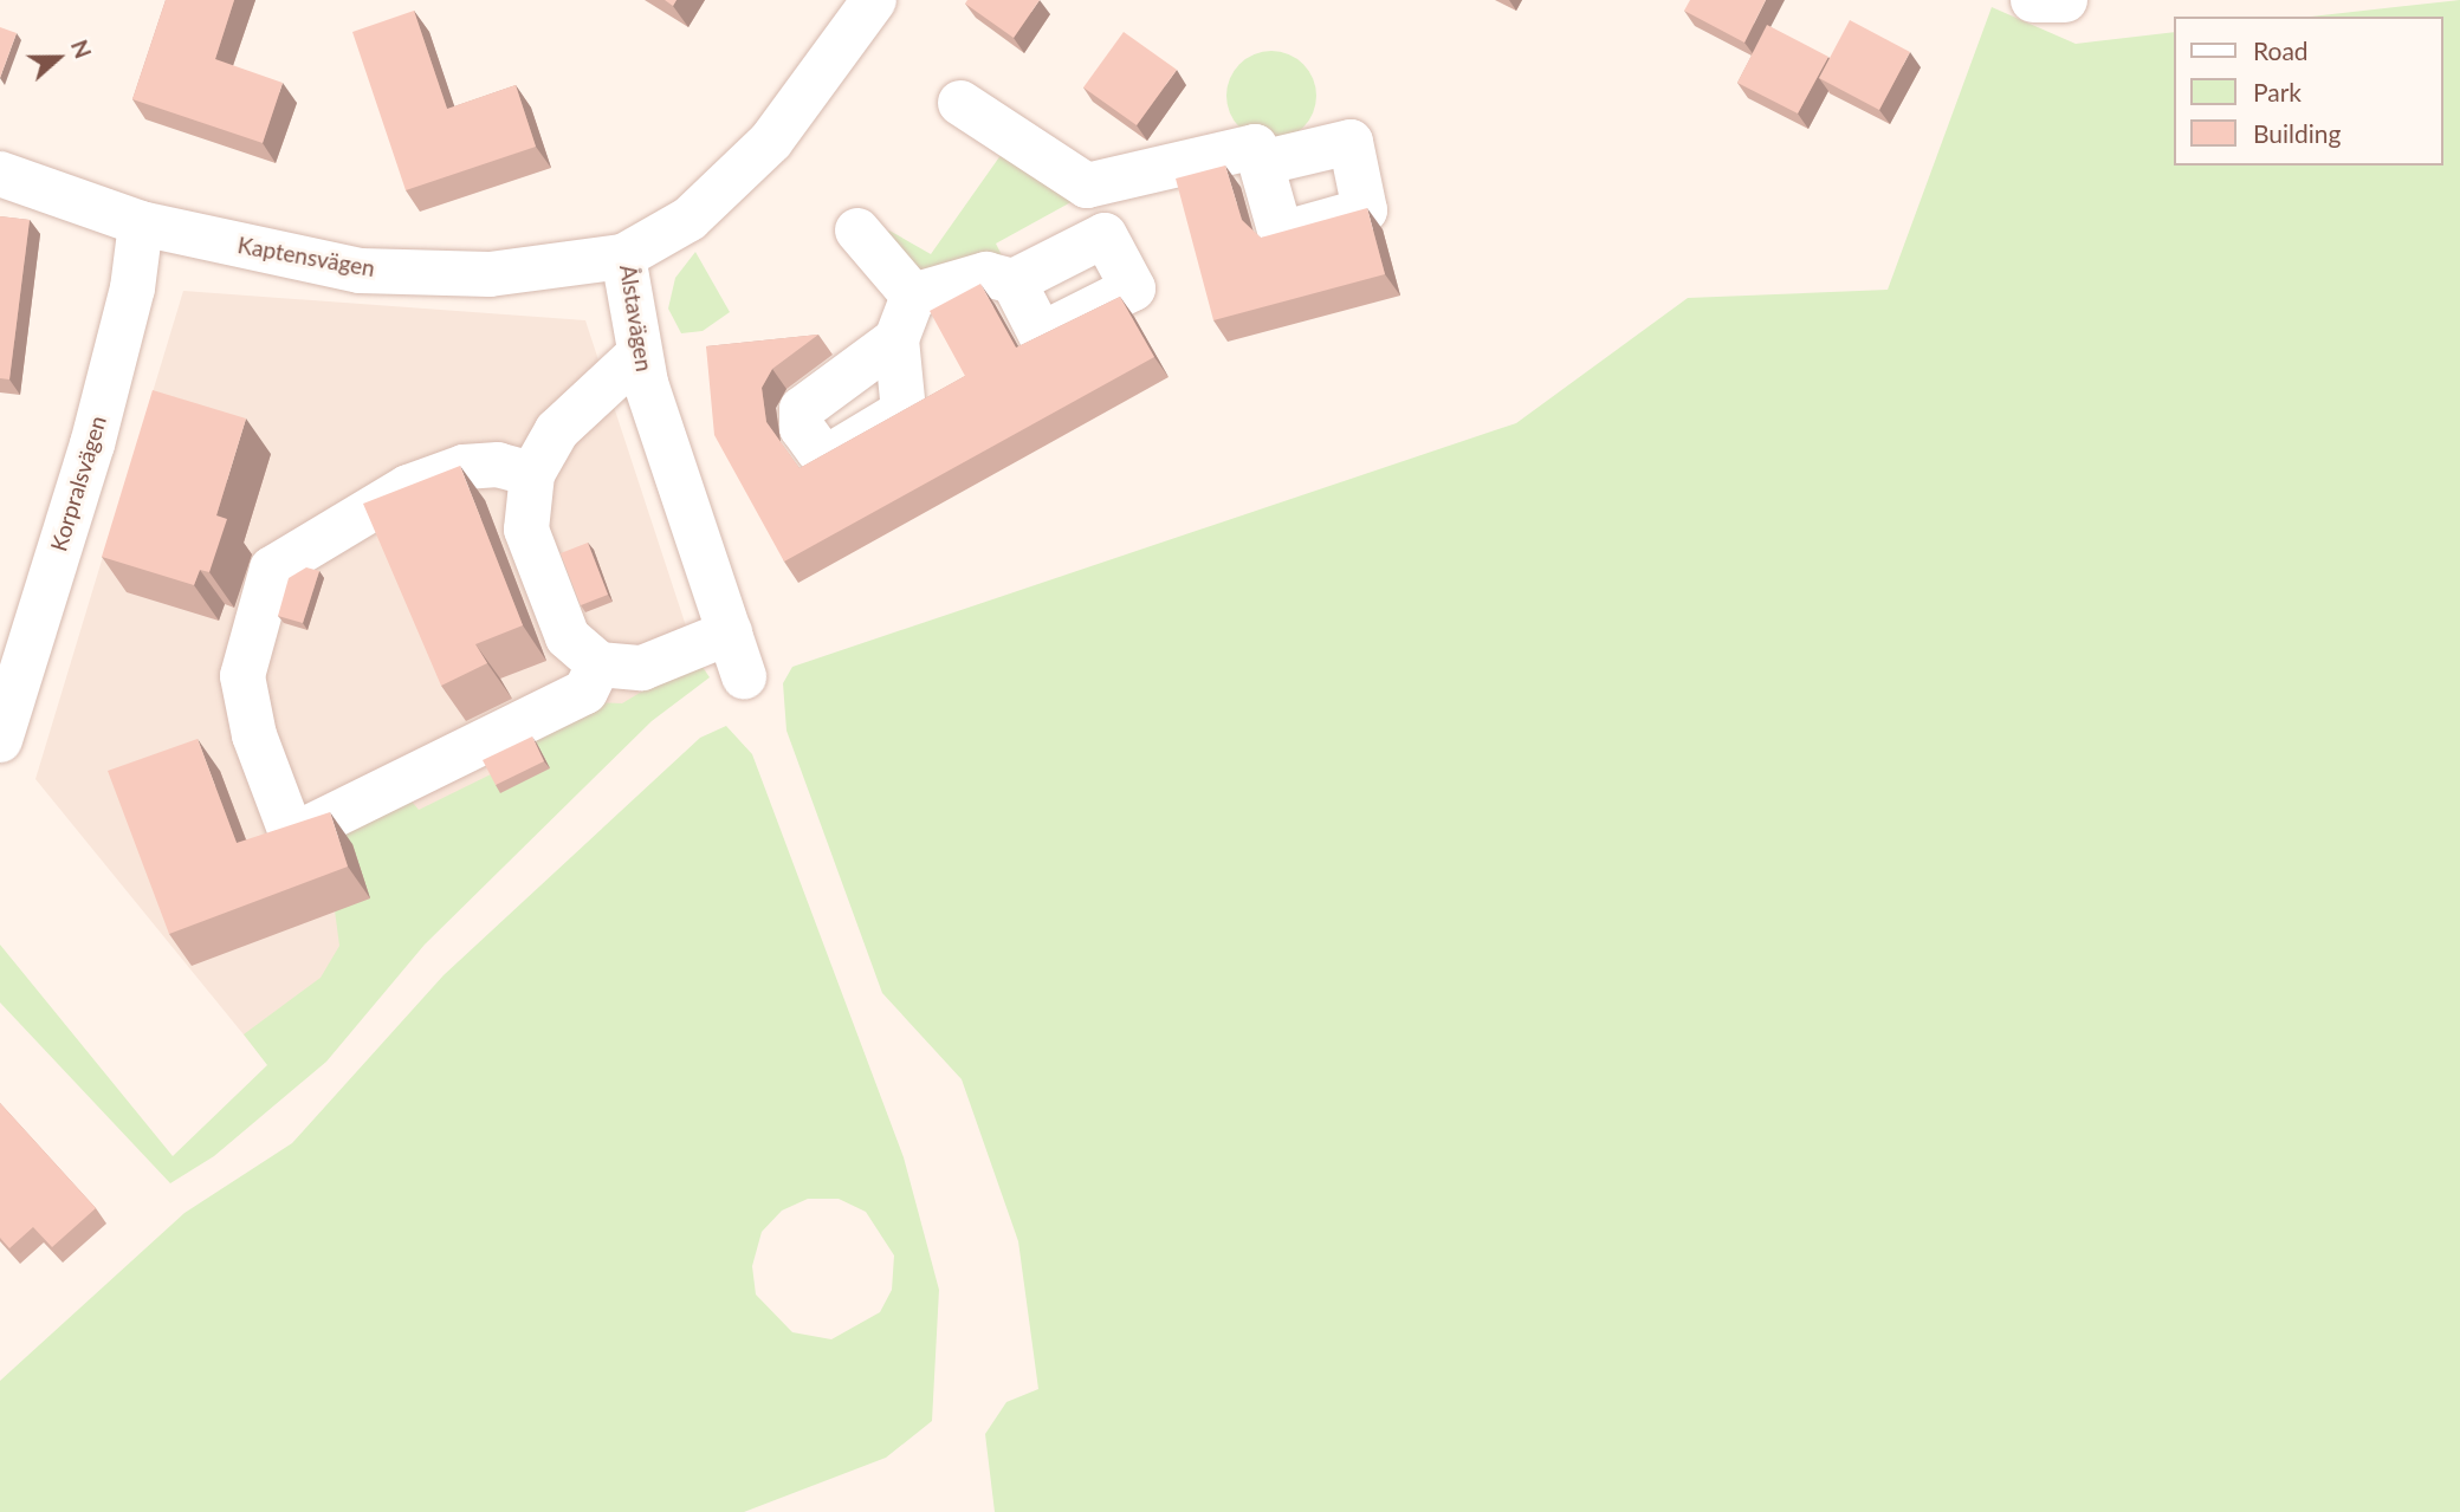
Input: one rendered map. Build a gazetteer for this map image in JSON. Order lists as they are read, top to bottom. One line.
{"streets":{"street":["Kaptensvägen","Ålstavägen","Korpralsvägen"]},"crossings":[["Kaptensvägen","Ålstavägen"],["Kaptensvägen","Korpralsvägen"]],"legend":["Road","Park","Building"],"north":"right"}
